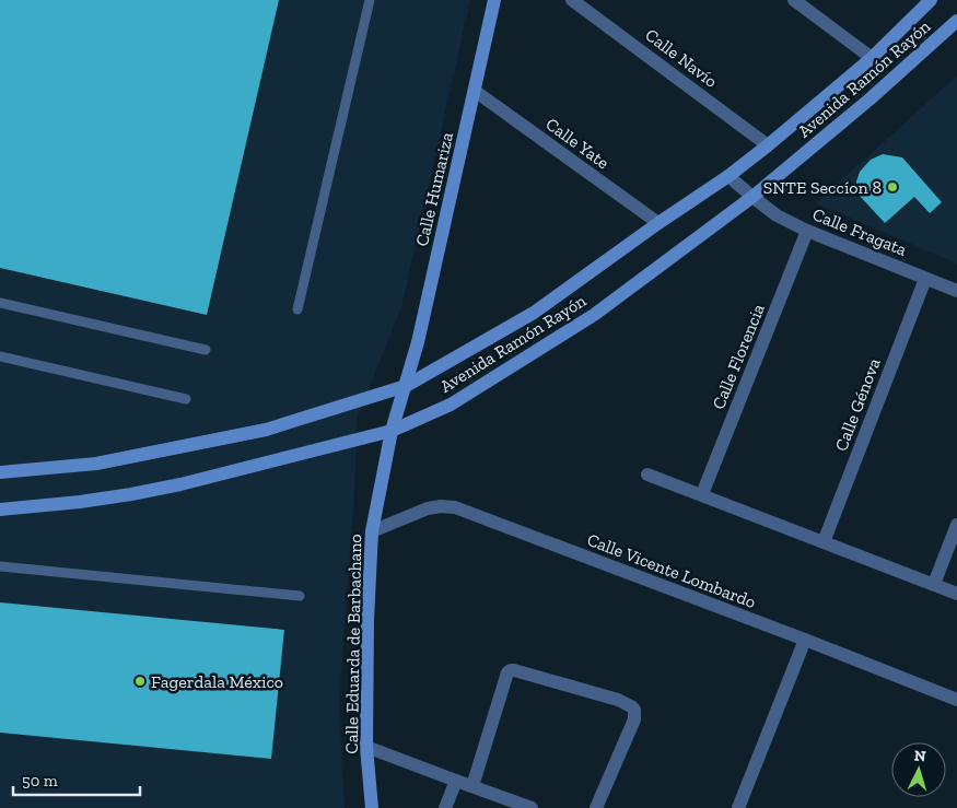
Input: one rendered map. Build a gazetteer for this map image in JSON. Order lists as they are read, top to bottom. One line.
{"streets":{"main road":["Avenida Ramón Rayón","Calle Humariza","Calle Eduarda de Barbachano"],"street":["Calle Navío","Calle Yate","Calle Fragata","Calle Florencia","Calle Génova","Calle Vicente Lombardo"]},"crossings":[["Calle Navío","Avenida Ramón Rayón"],["Avenida Ramón Rayón","Calle Yate"],["Avenida Ramón Rayón","Calle Humariza"],["Avenida Ramón Rayón","Calle Fragata"],["Avenida Ramón Rayón","Calle Eduarda de Barbachano"],["Calle Yate","Calle Humariza"],["Calle Humariza","Calle Eduarda de Barbachano"],["Calle Fragata","Calle Florencia"],["Calle Fragata","Calle Génova"],["Calle Vicente Lombardo","Calle Eduarda de Barbachano"]],"places":["SNTE Seccíon 8","Fagerdala México"],"scale_bar":"50 m","north":"top"}
